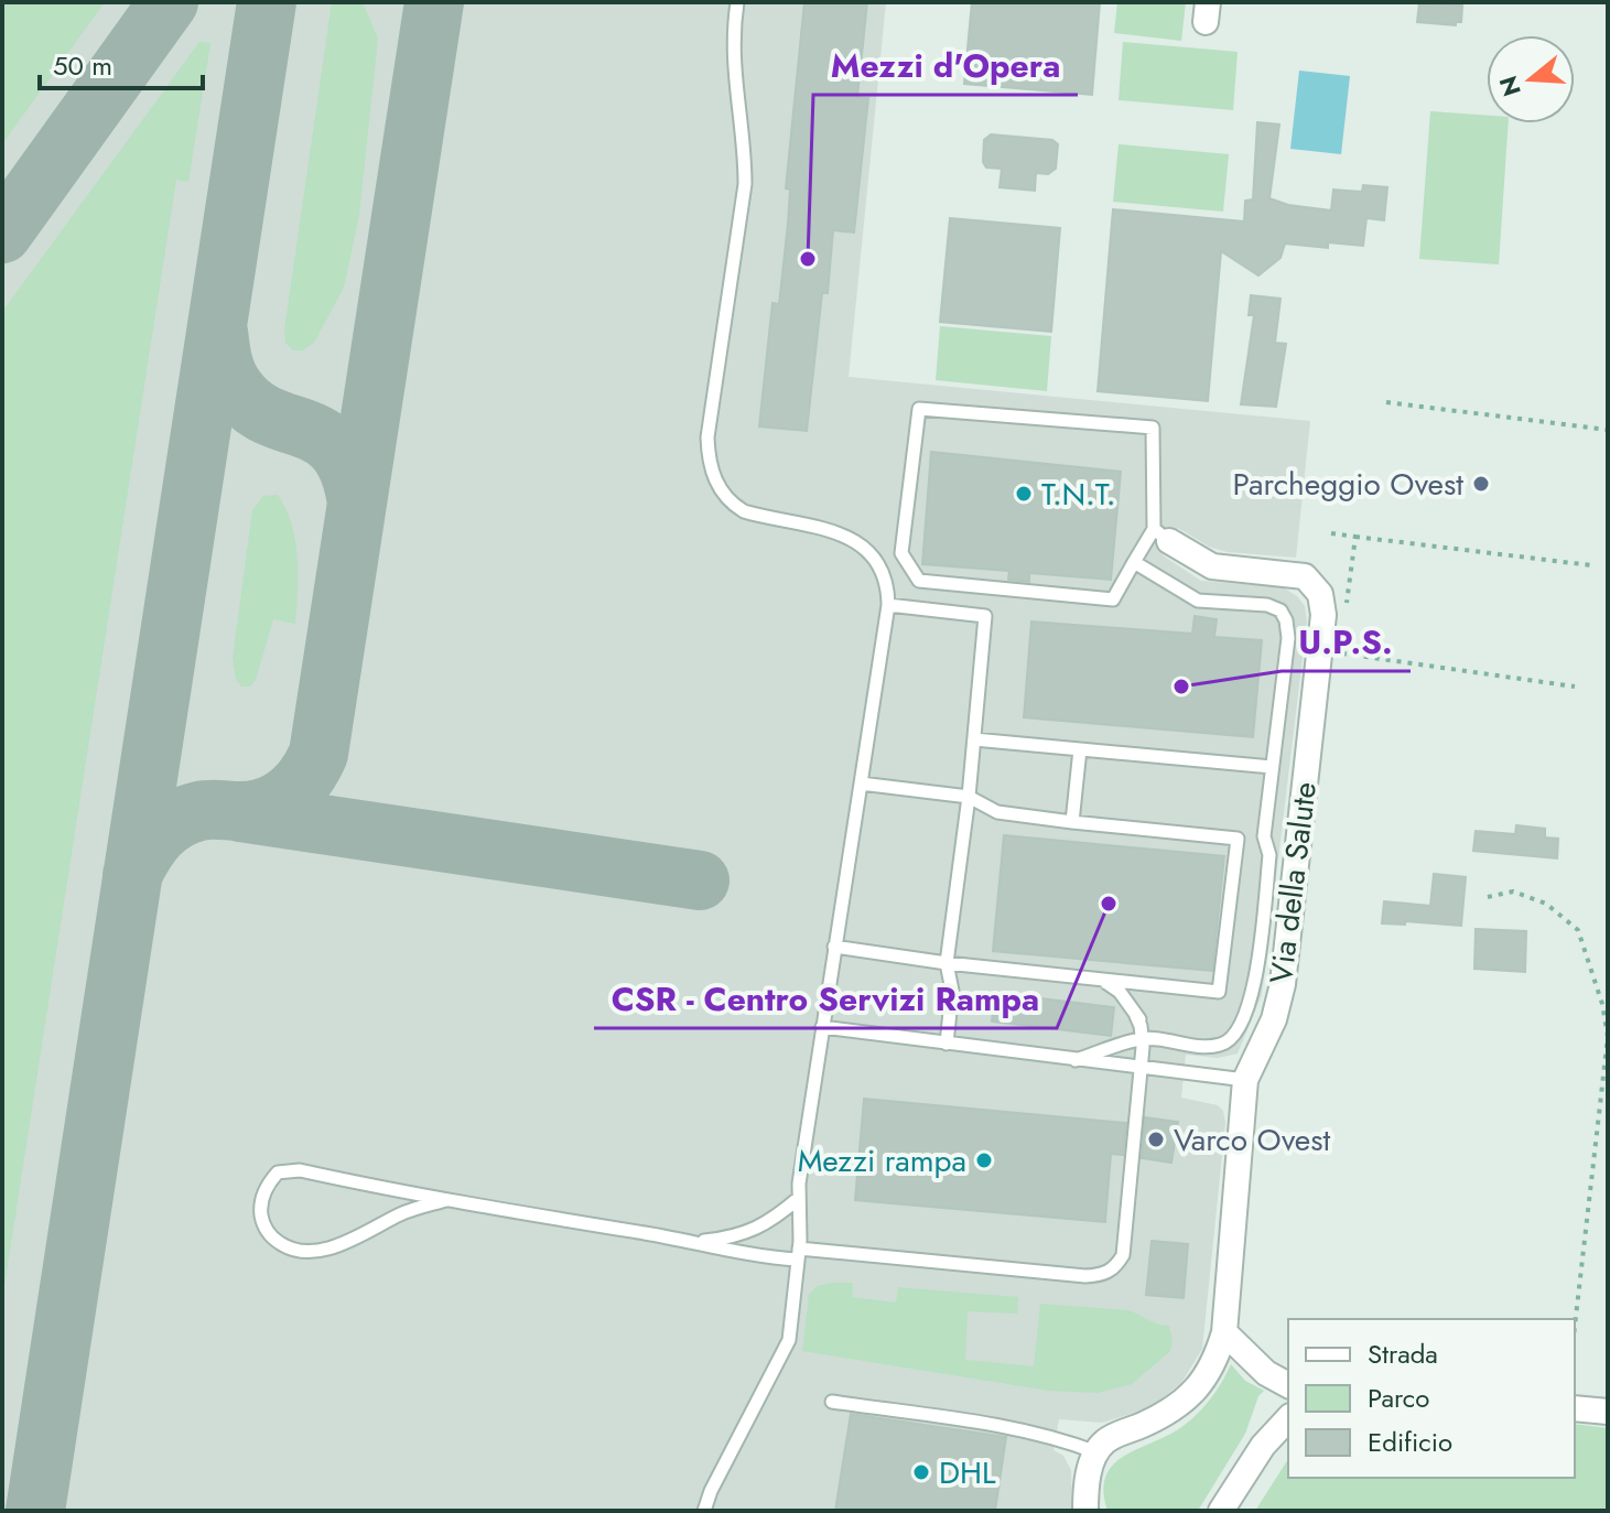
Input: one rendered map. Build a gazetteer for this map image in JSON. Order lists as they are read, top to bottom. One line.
{"streets":{"street":["Via della Salute"]},"places":["Mezzi d'Opera","Parcheggio Ovest","T.N.T.","U.P.S.","CSR - Centro Servizi Rampa","Varco Ovest","Mezzi rampa","DHL"],"legend":["Strada","Parco","Edificio"],"scale_bar":"50 m","north":"left"}
